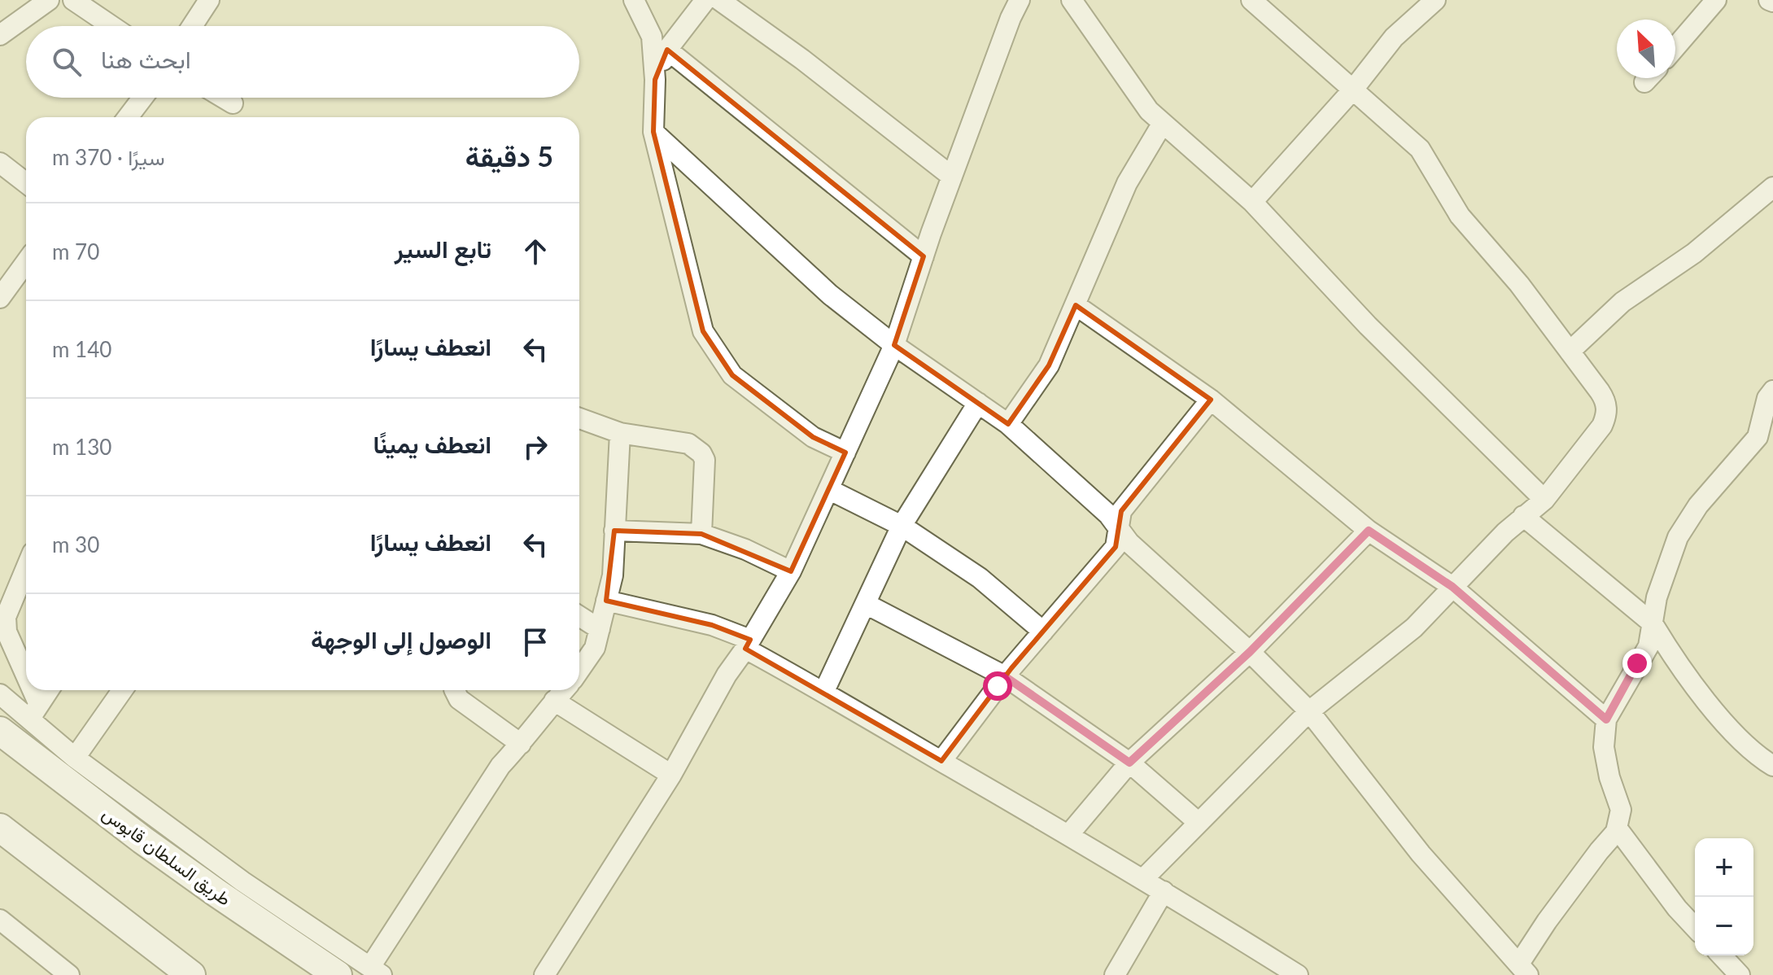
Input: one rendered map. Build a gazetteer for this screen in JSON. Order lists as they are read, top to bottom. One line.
{"streets":{"highway":["طريق السلطان قابوس"]},"north":"top left","page":{"search":"ابحث هنا","heading":["5 دقيقة","سيرًا · 370 m"],"list":[["تابع السير","70 m"],["انعطف يسارًا","140 m"],["انعطف يمينًا","130 m"],["انعطف يسارًا","30 m"],"الوصول إلى الوجهة"],"map_buttons":["+","−"]}}
